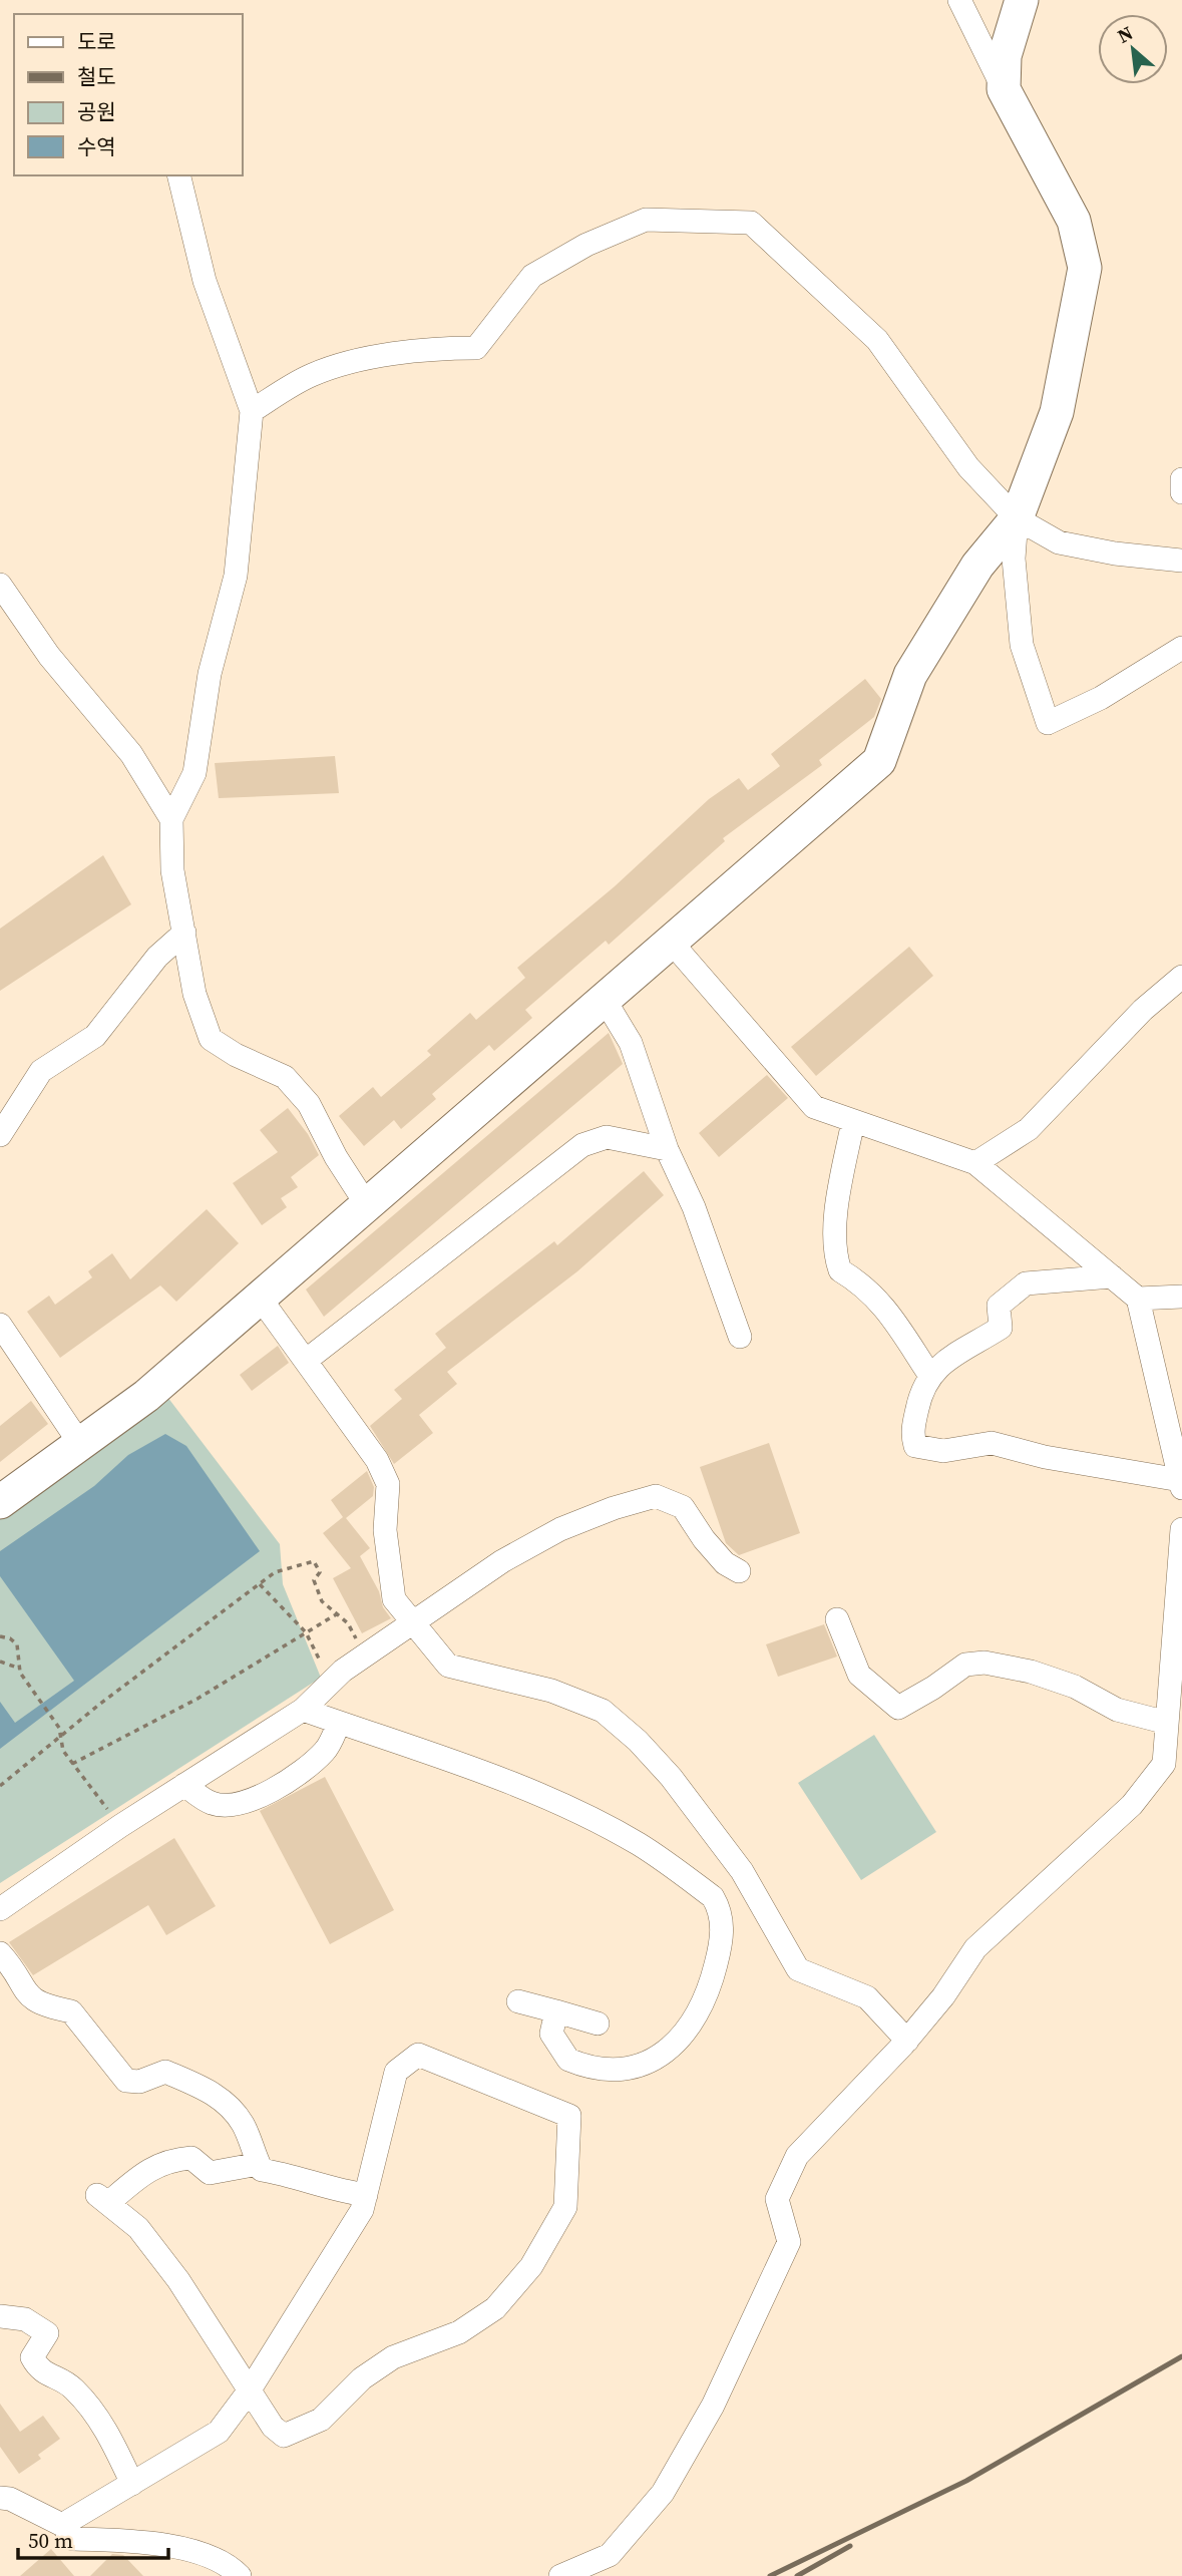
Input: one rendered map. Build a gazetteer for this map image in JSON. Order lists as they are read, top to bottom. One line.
{"legend":["도로","철도","공원","수역"],"scale_bar":"50 m","north":"top left"}
